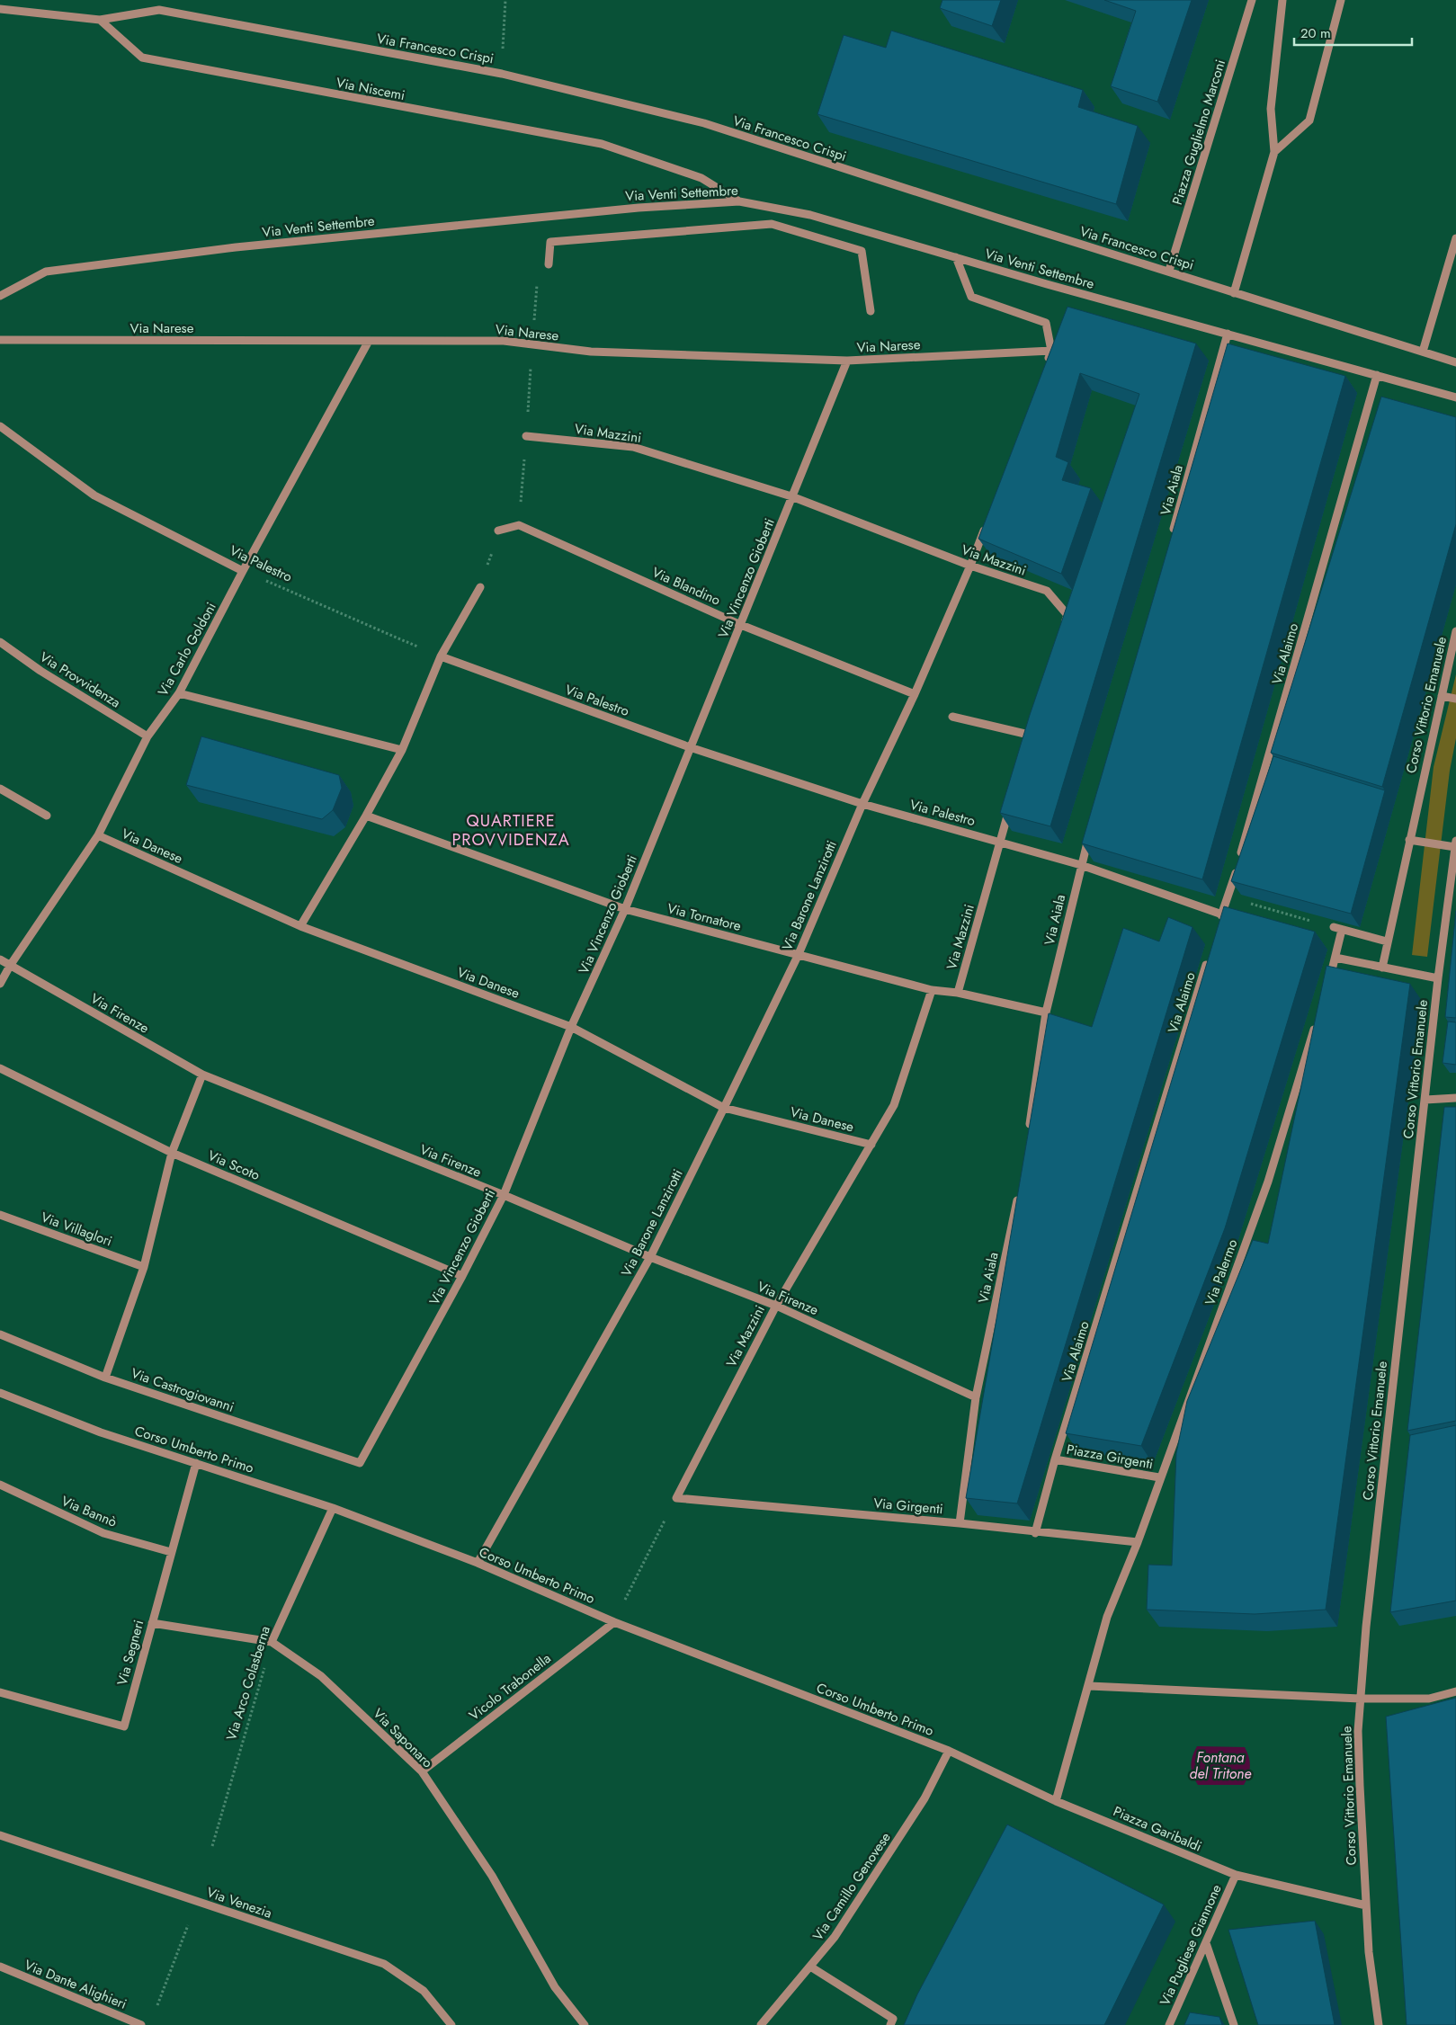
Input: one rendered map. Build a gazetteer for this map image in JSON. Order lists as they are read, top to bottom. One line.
{"streets":{"street":["Via Francesco Crispi","Via Niscemi","Piazza Guglielmo Marconi","Via Venti Settembre","Via Narese","Via Mazzini","Via Aiala","Via Palestro","Via Vincenzo Gioberti","Via Blandino","Via Carlo Goldoni","Via Alaimo","Via Provvidenza","Corso Vittorio Emanuele","Via Danese","Via Barone Lanzirotti","Via Tornatore","Via Firenze","Via Scoto","Via Villaglori","Via Palermo","Via Castrogiovanni","Corso Umberto Primo","Piazza Girgenti","Via Girgenti","Via Bannò","Via Segneri","Via Arco Colasberna","Vicolo Trabonella","Via Saponaro","Piazza Garibaldi","Via Camillo Genovese","Via Venezia","Via Pugliese Giannone","Via Dante Alighieri"]},"crossings":[["Via Francesco Crispi","Via Niscemi"],["Via Francesco Crispi","Piazza Guglielmo Marconi"],["Via Niscemi","Via Venti Settembre"],["Via Venti Settembre","Via Aiala"],["Via Venti Settembre","Via Alaimo"],["Via Narese","Via Vincenzo Gioberti"],["Via Narese","Via Carlo Goldoni"],["Via Mazzini","Via Palestro"],["Via Mazzini","Via Vincenzo Gioberti"],["Via Mazzini","Via Danese"],["Via Mazzini","Via Barone Lanzirotti"],["Via Mazzini","Via Tornatore"],["Via Mazzini","Via Firenze"],["Via Mazzini","Via Girgenti"],["Via Aiala","Via Palestro"],["Via Aiala","Via Tornatore"],["Via Aiala","Via Firenze"],["Via Aiala","Via Girgenti"],["Via Palestro","Via Vincenzo Gioberti"],["Via Palestro","Via Carlo Goldoni"],["Via Palestro","Via Alaimo"],["Via Palestro","Via Barone Lanzirotti"],["Via Vincenzo Gioberti","Via Blandino"],["Via Vincenzo Gioberti","Via Danese"],["Via Vincenzo Gioberti","Via Tornatore"],["Via Vincenzo Gioberti","Via Firenze"],["Via Vincenzo Gioberti","Via Scoto"],["Via Vincenzo Gioberti","Via Castrogiovanni"],["Via Blandino","Via Barone Lanzirotti"],["Via Carlo Goldoni","Via Provvidenza"],["Via Carlo Goldoni","Via Danese"],["Via Carlo Goldoni","Via Firenze"],["Via Alaimo","Piazza Girgenti"],["Via Alaimo","Via Girgenti"],["Corso Vittorio Emanuele","Piazza Garibaldi"],["Via Danese","Via Barone Lanzirotti"],["Via Barone Lanzirotti","Via Tornatore"],["Via Barone Lanzirotti","Via Firenze"],["Via Barone Lanzirotti","Corso Umberto Primo"],["Via Palermo","Piazza Girgenti"],["Via Palermo","Via Girgenti"],["Corso Umberto Primo","Via Segneri"],["Corso Umberto Primo","Via Arco Colasberna"],["Corso Umberto Primo","Vicolo Trabonella"],["Corso Umberto Primo","Piazza Garibaldi"],["Corso Umberto Primo","Via Camillo Genovese"],["Via Bannò","Via Segneri"],["Via Segneri","Via Saponaro"],["Via Arco Colasberna","Via Saponaro"],["Vicolo Trabonella","Via Saponaro"],["Piazza Garibaldi","Via Pugliese Giannone"]],"districts":["QUARTIERE PROVVIDENZA"],"water":["Fontana del Tritone"],"scale_bar":"20 m"}
